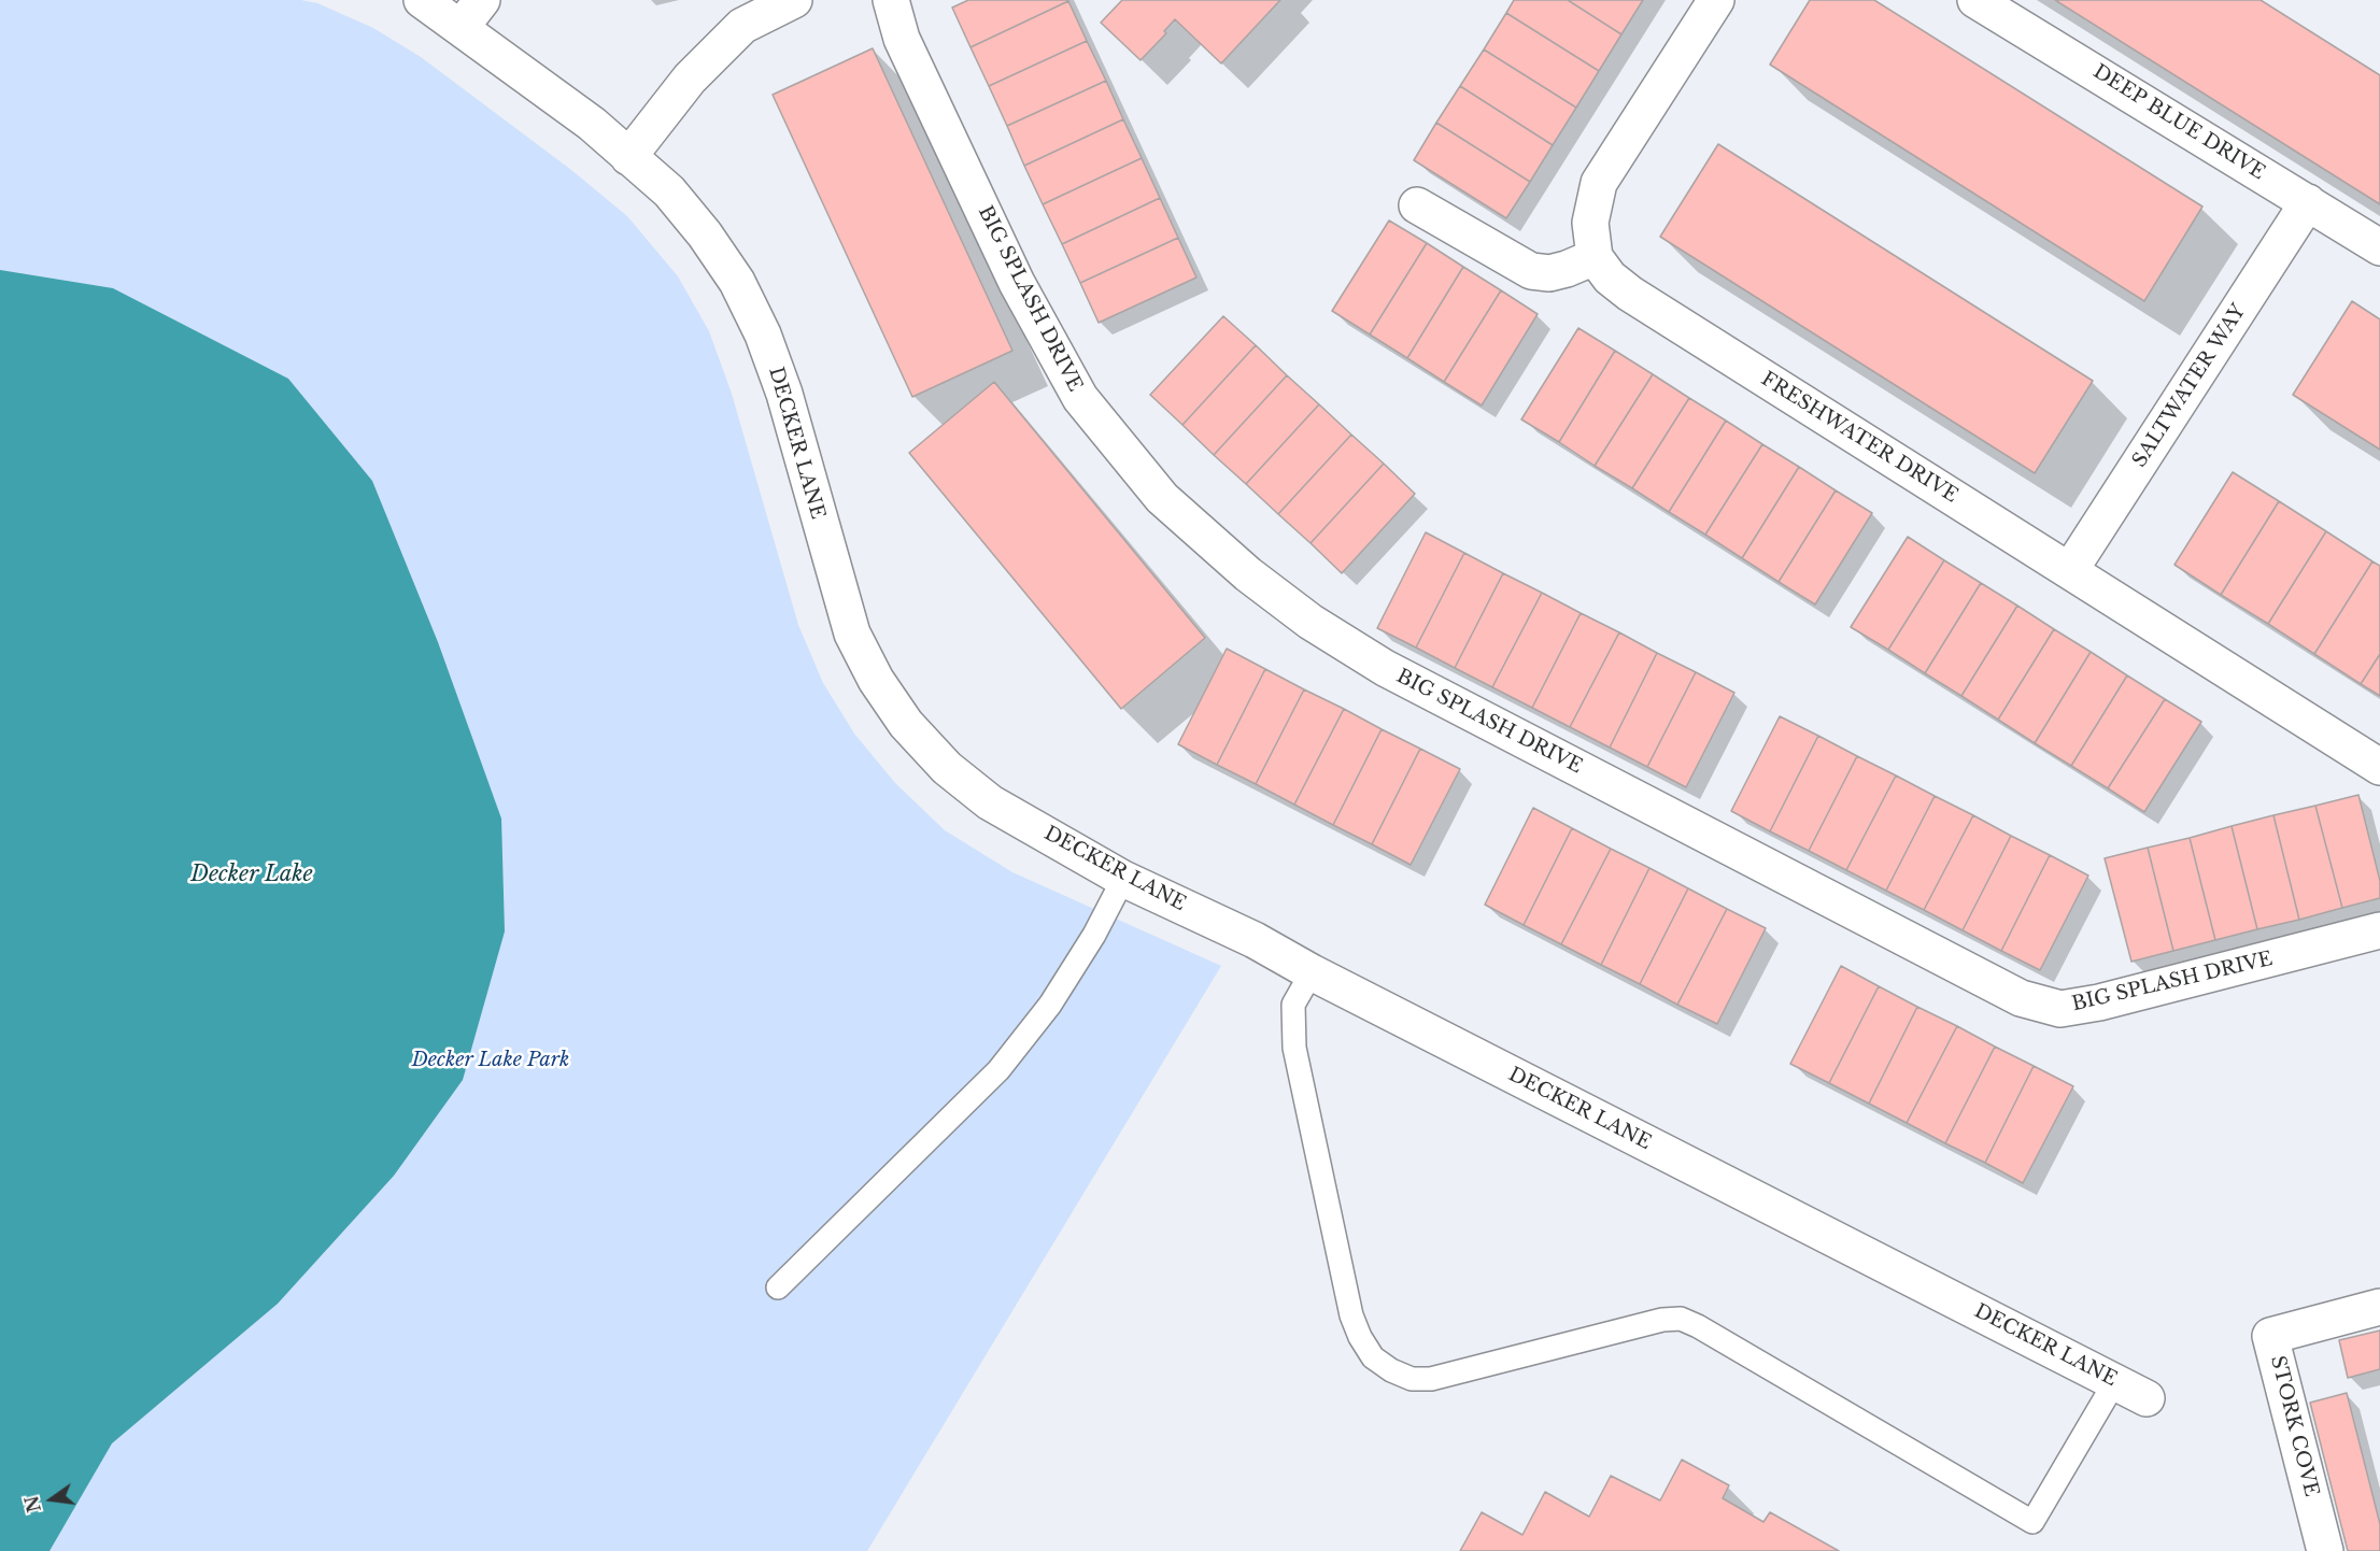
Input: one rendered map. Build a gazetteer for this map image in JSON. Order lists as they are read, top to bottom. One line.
{"streets":{"street":["DEEP BLUE DRIVE","BIG SPLASH DRIVE","SALTWATER WAY","FRESHWATER DRIVE","DECKER LANE","STORK COVE"]},"crossings":[["DEEP BLUE DRIVE","SALTWATER WAY"],["SALTWATER WAY","FRESHWATER DRIVE"]],"water":["Decker Lake"],"parks":["Decker Lake Park"],"north":"left"}
